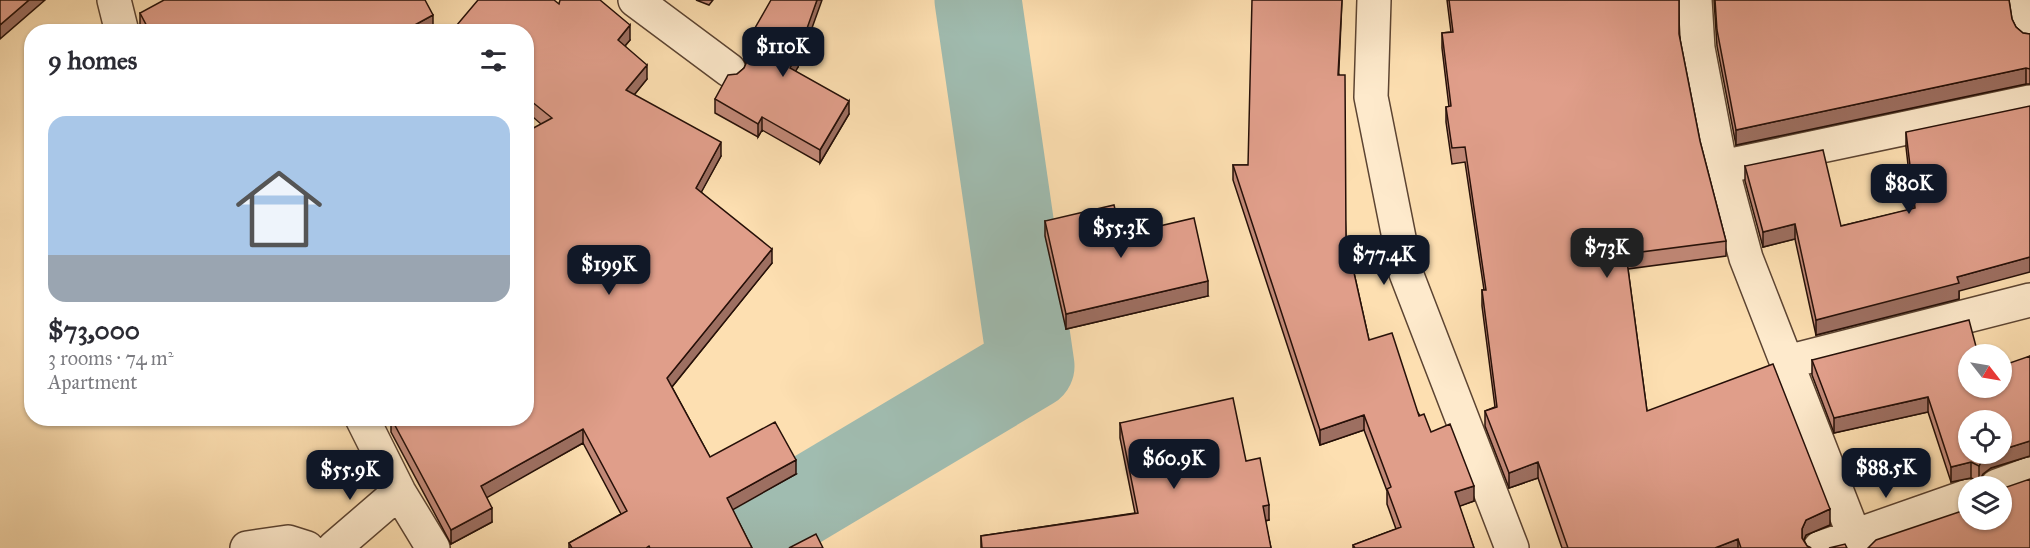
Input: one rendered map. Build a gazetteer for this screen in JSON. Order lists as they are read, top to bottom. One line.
{"north":"bottom right","page":{"heading":"9 homes","price":["$110K","$80K","$55.3K","$73K","$77.4K","$199K","$60.9K","$88.5K","$55.9K"],"list":[{"name":"$73,000","note":"3 rooms · 74 m² · Apartment"}]}}
